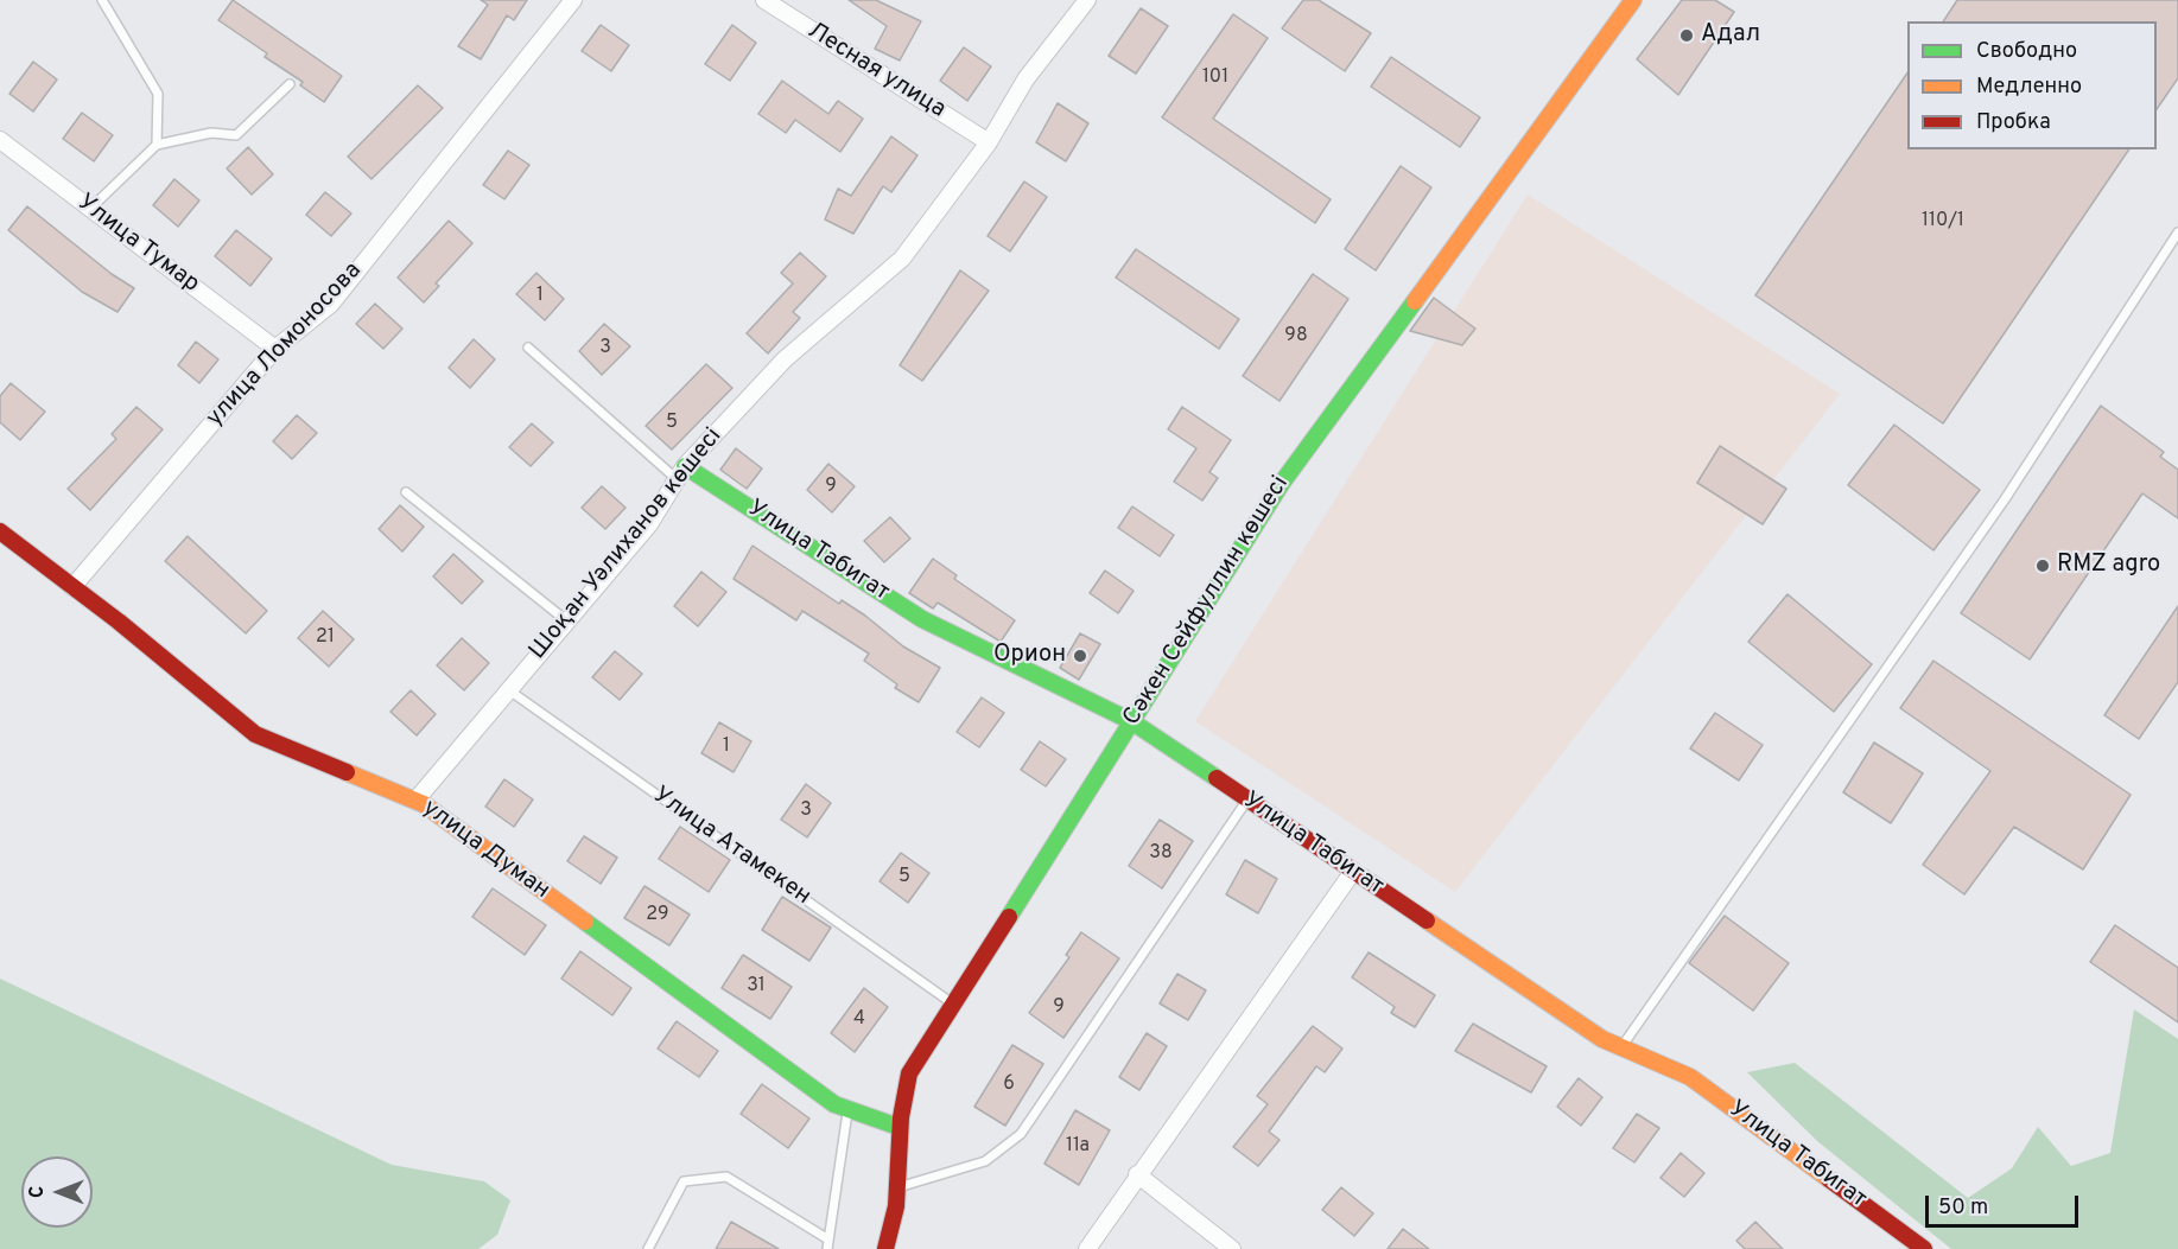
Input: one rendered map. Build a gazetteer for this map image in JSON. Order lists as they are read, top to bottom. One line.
{"streets":{"street":["Лесная улица","Улица Тумар","улица Ломоносова","Шоқан Уәлиханов көшесі","Улица Табигат","Сәкен Сейфуллин көшесі","улица Думан"],"lane":["Улица Атамекен"]},"crossings":[["Лесная улица","Шоқан Уәлиханов көшесі"],["Улица Тумар","улица Ломоносова"],["улица Ломоносова","улица Думан"],["Шоқан Уәлиханов көшесі","Улица Табигат"],["Шоқан Уәлиханов көшесі","Улица Атамекен"],["Шоқан Уәлиханов көшесі","улица Думан"],["Улица Табигат","Сәкен Сейфуллин көшесі"],["Сәкен Сейфуллин көшесі","Улица Атамекен"],["Сәкен Сейфуллин көшесі","улица Думан"]],"places":["Адал","RMZ agro","Орион"],"house_numbers":["101","110/1","1","98","3","5","9","21","1","3","38","5","29","31","9","4","6","11а"],"legend":["Свободно","Медленно","Пробка"],"scale_bar":"50 m","north":"left"}
